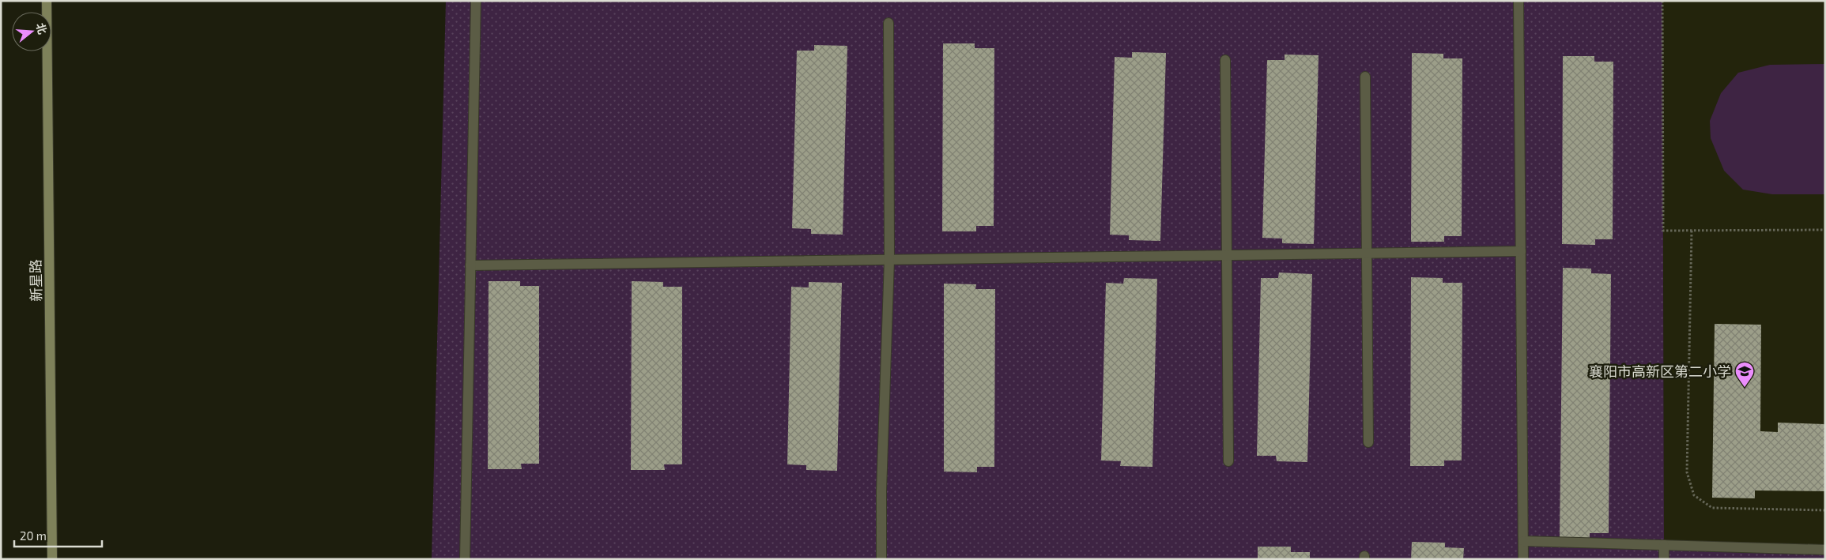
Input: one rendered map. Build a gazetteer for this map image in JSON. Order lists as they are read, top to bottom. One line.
{"streets":{"main road":["新星路"]},"places":{"school or university":["襄阳市高新区第二小学"]},"scale_bar":"20 m","north":"right"}
